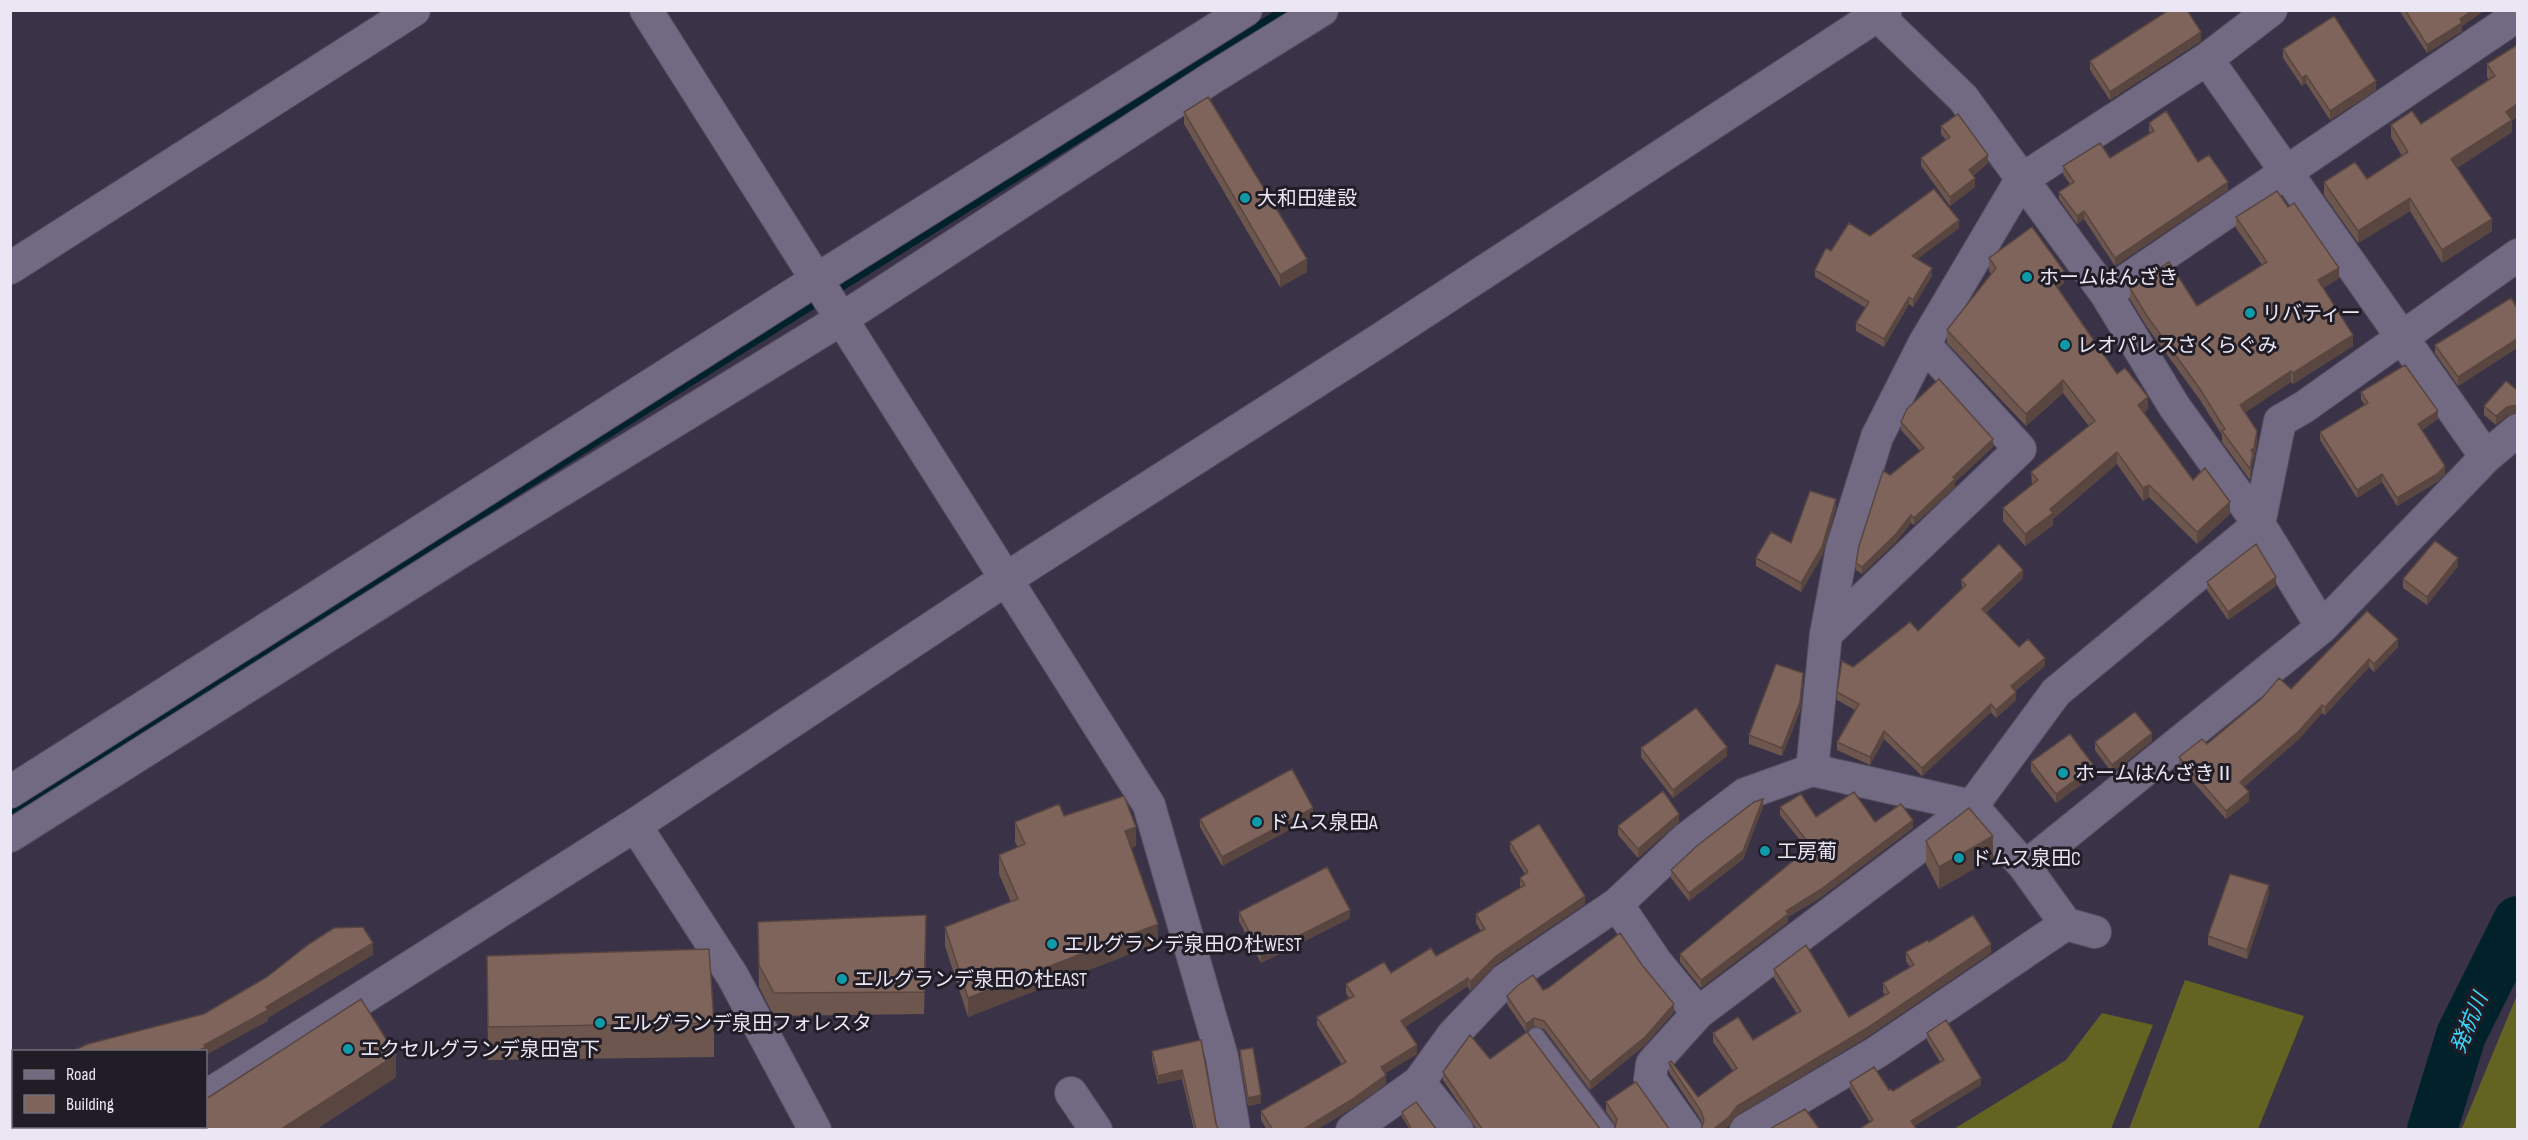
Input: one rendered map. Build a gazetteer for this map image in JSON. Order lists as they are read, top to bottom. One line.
{"water":["発杭川"],"places":["大和田建設","ホームはんざき","リバティー","レオパレスさくらぐみ","ホームはんざきⅡ","ドムス泉田A","工房葡","ドムス泉田C","エルグランデ泉田の杜WEST","エルグランデ泉田の杜EAST","エルグランデ泉田フォレスタ","エクセルグランデ泉田宮下"],"legend":["Road","Building"]}
